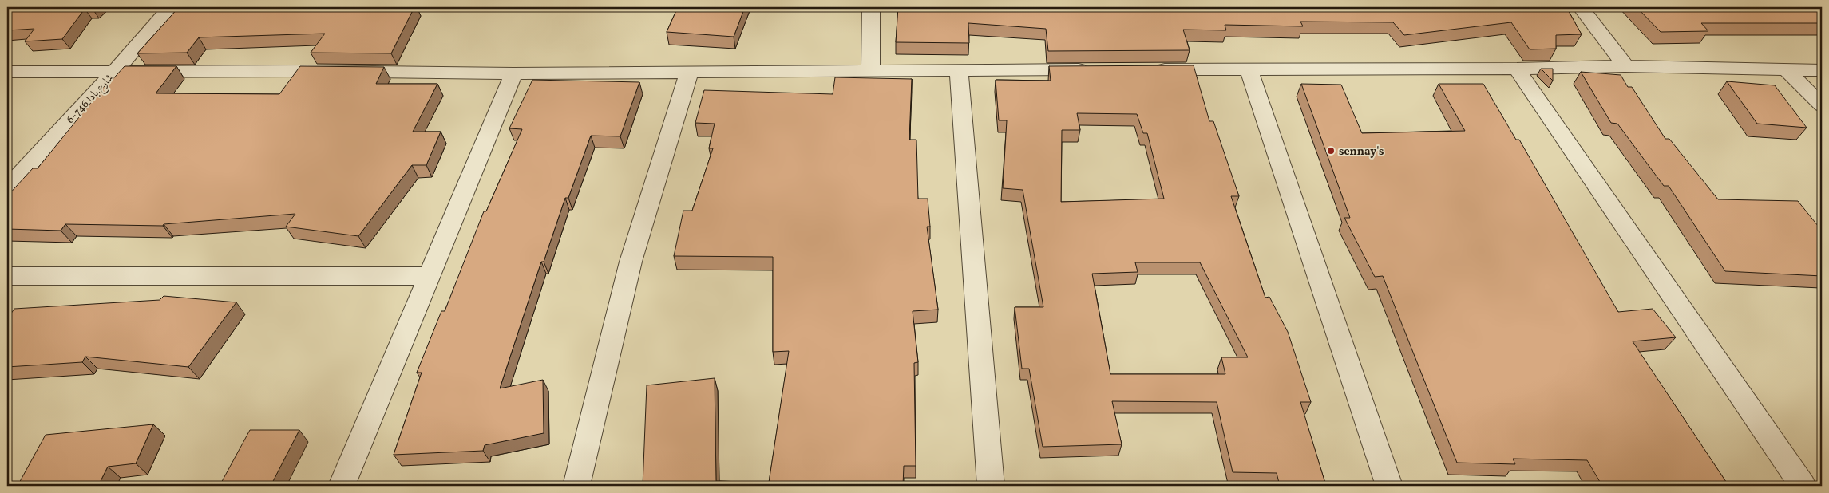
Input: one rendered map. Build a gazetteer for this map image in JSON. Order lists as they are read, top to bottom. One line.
{"streets":{"street":["شارع بادا 746-6"]},"places":["sennay's"]}
